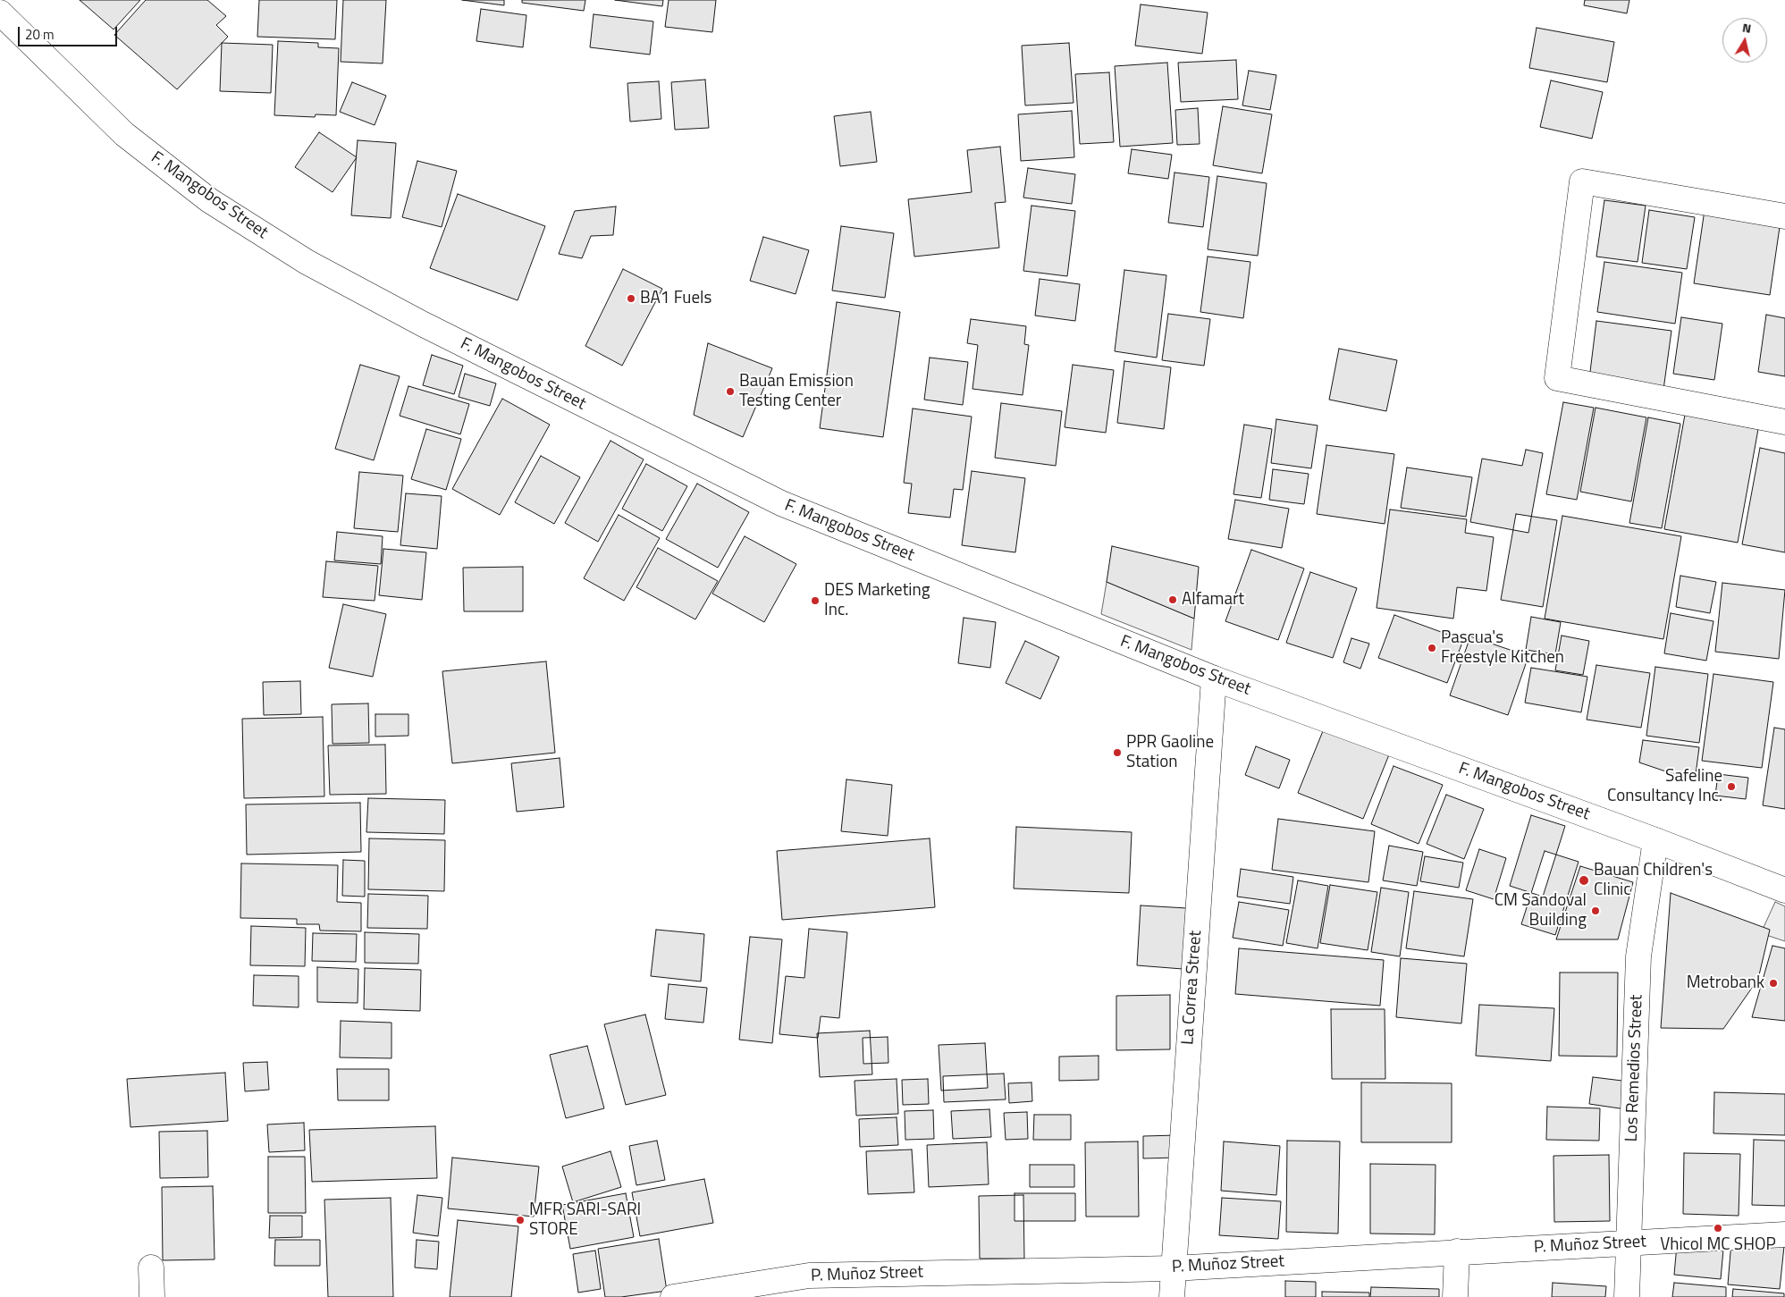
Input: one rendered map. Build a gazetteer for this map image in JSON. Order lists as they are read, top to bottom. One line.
{"streets":{"street":["F. Mangobos Street","La Correa Street","Los Remedios Street","P. Muñoz Street"]},"crossings":[["F. Mangobos Street","La Correa Street"],["F. Mangobos Street","Los Remedios Street"],["La Correa Street","P. Muñoz Street"],["Los Remedios Street","P. Muñoz Street"]],"places":["BA1 Fuels","Bauan Emission Testing Center","Alfamart","DES Marketing Inc.","Pascua's Freestyle Kitchen","PPR Gaoline Station","Safeline Consultancy Inc.","Bauan Children's Clinic","CM Sandoval Building","Metrobank","MFR SARI-SARI STORE","Vhicol MC SHOP"],"scale_bar":"20 m","north":"top"}
